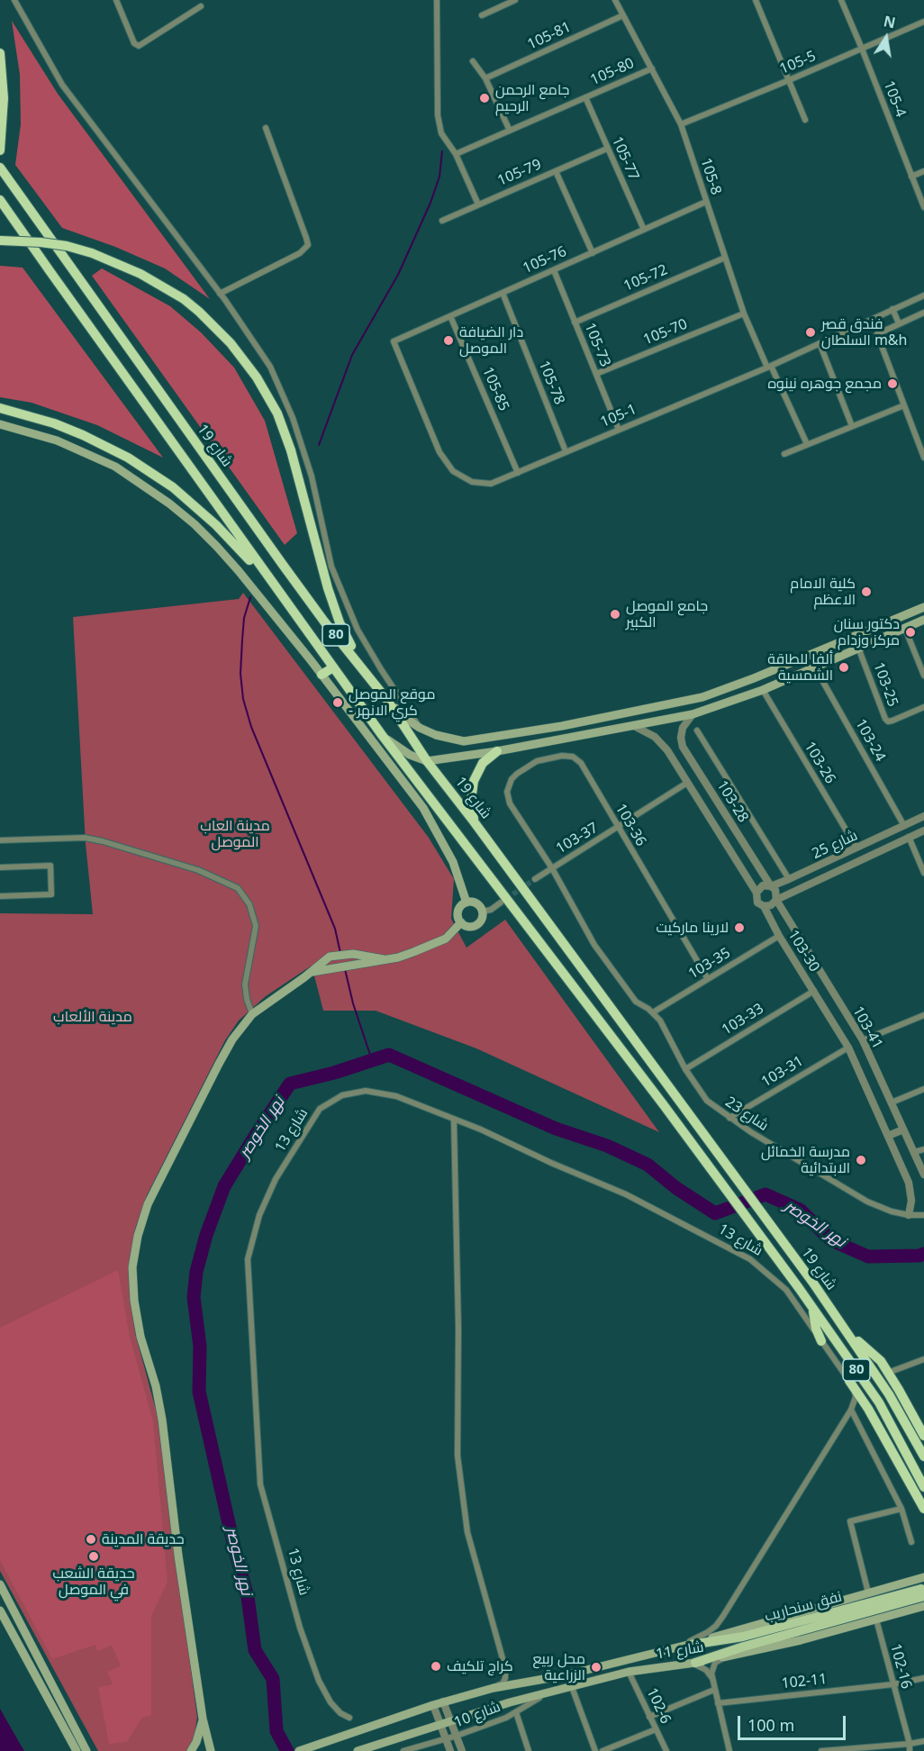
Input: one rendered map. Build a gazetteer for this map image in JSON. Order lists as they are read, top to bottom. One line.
{"streets":{"highway":["شارع 19","80"],"main road":["نفق سنحاريب","شارع 11"],"street":["105-81","105-5","105-80","105-4","105-77","105-79","105-8","105-76","105-72","105-70","105-73","105-78","105-85","105-1","103-25","103-24","103-26","103-28","103-36","103-37","شارع 25","103-30","103-35","103-33","103-41","103-31","شارع 23","شارع 13","102-16","102-11","102-6","شارع 10"]},"crossings":[["105-81","105-8"],["105-5","105-4"],["105-5","105-8"],["105-80","105-77"],["105-80","105-8"],["105-77","105-79"],["105-77","105-76"],["105-8","105-76"],["105-8","105-72"],["105-8","105-70"],["105-8","105-1"],["105-76","105-73"],["105-76","105-78"],["105-76","105-85"],["105-76","105-1"],["105-72","105-73"],["105-70","105-73"],["105-73","105-1"],["105-78","105-1"],["105-85","105-1"],["103-24","شارع 25"],["103-26","شارع 25"],["103-28","شارع 25"],["103-28","103-30"],["103-28","103-41"],["103-36","103-37"],["103-36","103-35"],["103-36","شارع 23"],["103-37","103-30"],["103-37","شارع 23"],["شارع 25","103-30"],["شارع 25","103-41"],["103-30","103-35"],["103-30","103-33"],["103-30","103-41"],["103-30","103-31"],["103-30","شارع 23"],["103-35","شارع 23"],["103-33","شارع 23"],["103-31","شارع 23"],["نفق سنحاريب","شارع 11"],["شارع 11","102-16"],["شارع 11","102-6"],["شارع 11","شارع 10"],["102-16","102-11"]],"water":["نهر الخوصر"],"parks":["مدينة العاب الموصل","مدينة الألعاب"],"places":["جامع الرحمن الرحيم","فندق قصر السلطان m&h","دار الضيافة الموصل","مجمع جوهره نينوه","كلية الامام الاعظم","جامع الموصل الكبير","دكتور سنان مركز وزدام","ألفا للطاقة الشمسية","موقع الموصل - كري الانهر","لارينا ماركيت","مدرسة الخمائل الابتدائية","حديقة المدينة","حديقة الشعب في الموصل","كراج تلكيف","محل ربيع الزراعية"],"scale_bar":"100 m","north":"top"}
